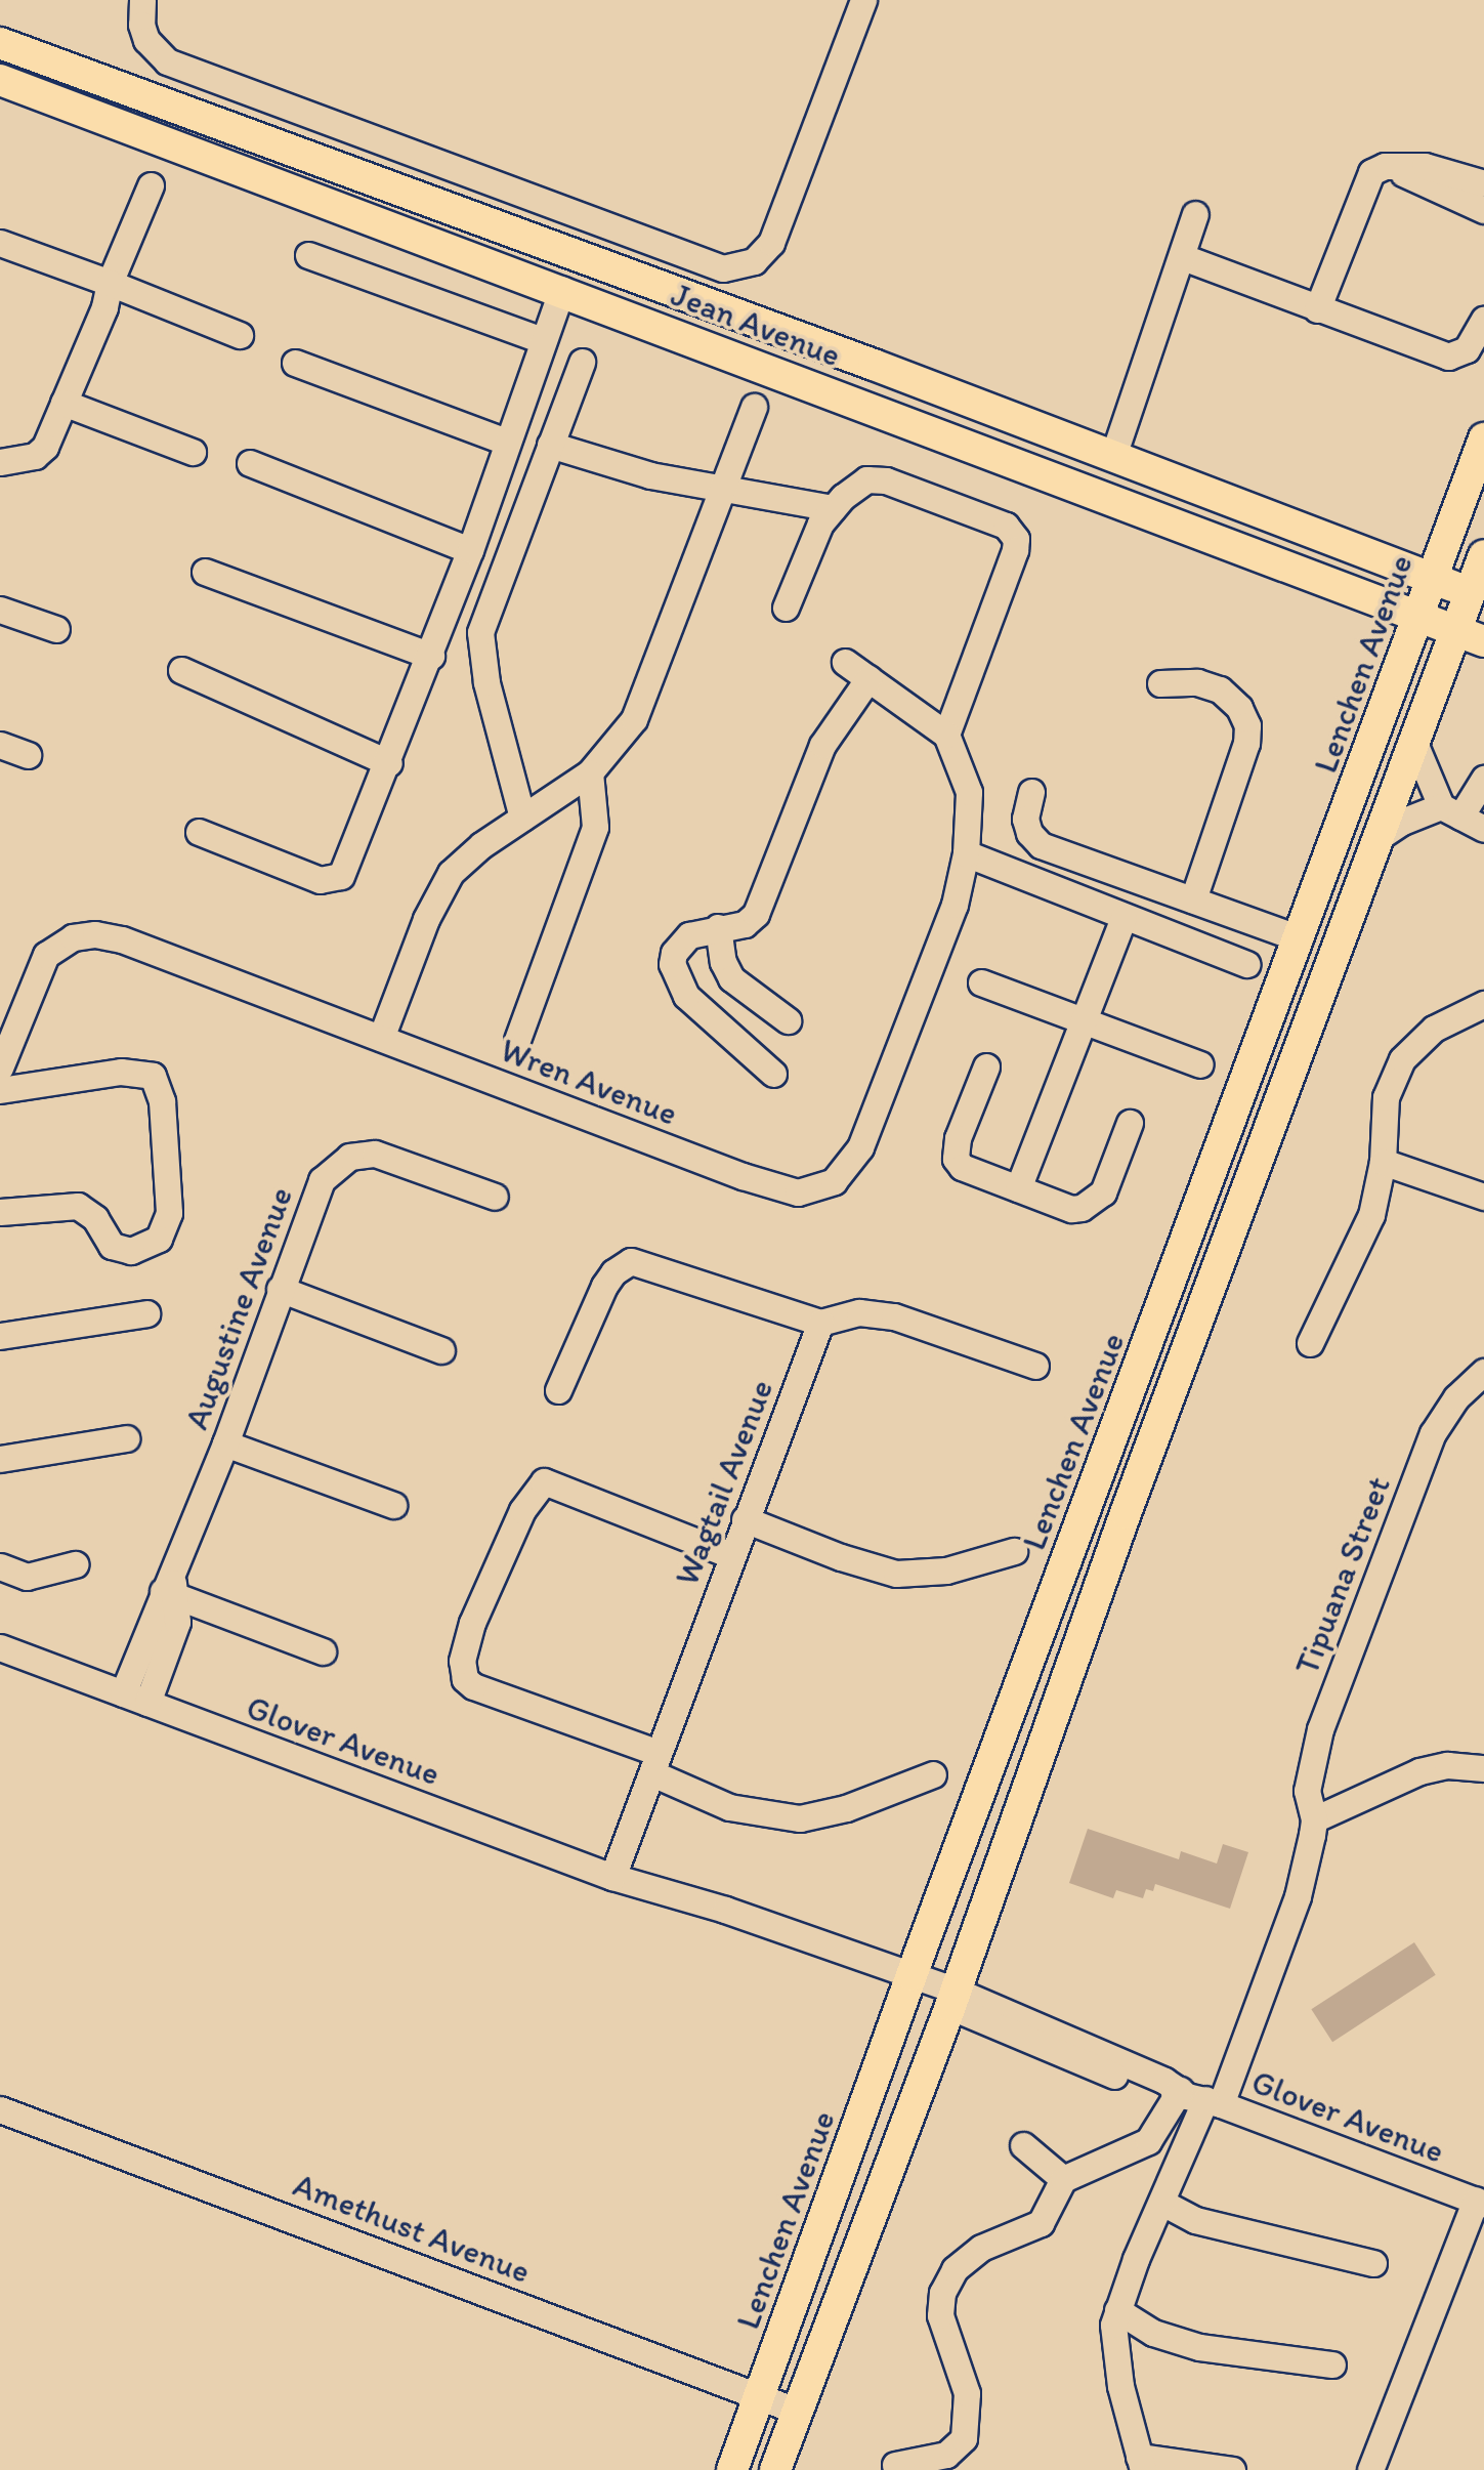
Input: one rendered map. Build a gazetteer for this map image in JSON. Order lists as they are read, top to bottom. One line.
{"streets":{"main road":["Jean Avenue","Lenchen Avenue"],"street":["Wren Avenue","Augustine Avenue","Wagtail Avenue","Tipuana Street","Glover Avenue","Amethust Avenue"]},"crossings":[["Jean Avenue","Lenchen Avenue"],["Lenchen Avenue","Glover Avenue"],["Lenchen Avenue","Amethust Avenue"],["Augustine Avenue","Glover Avenue"],["Wagtail Avenue","Glover Avenue"],["Tipuana Street","Glover Avenue"]]}
